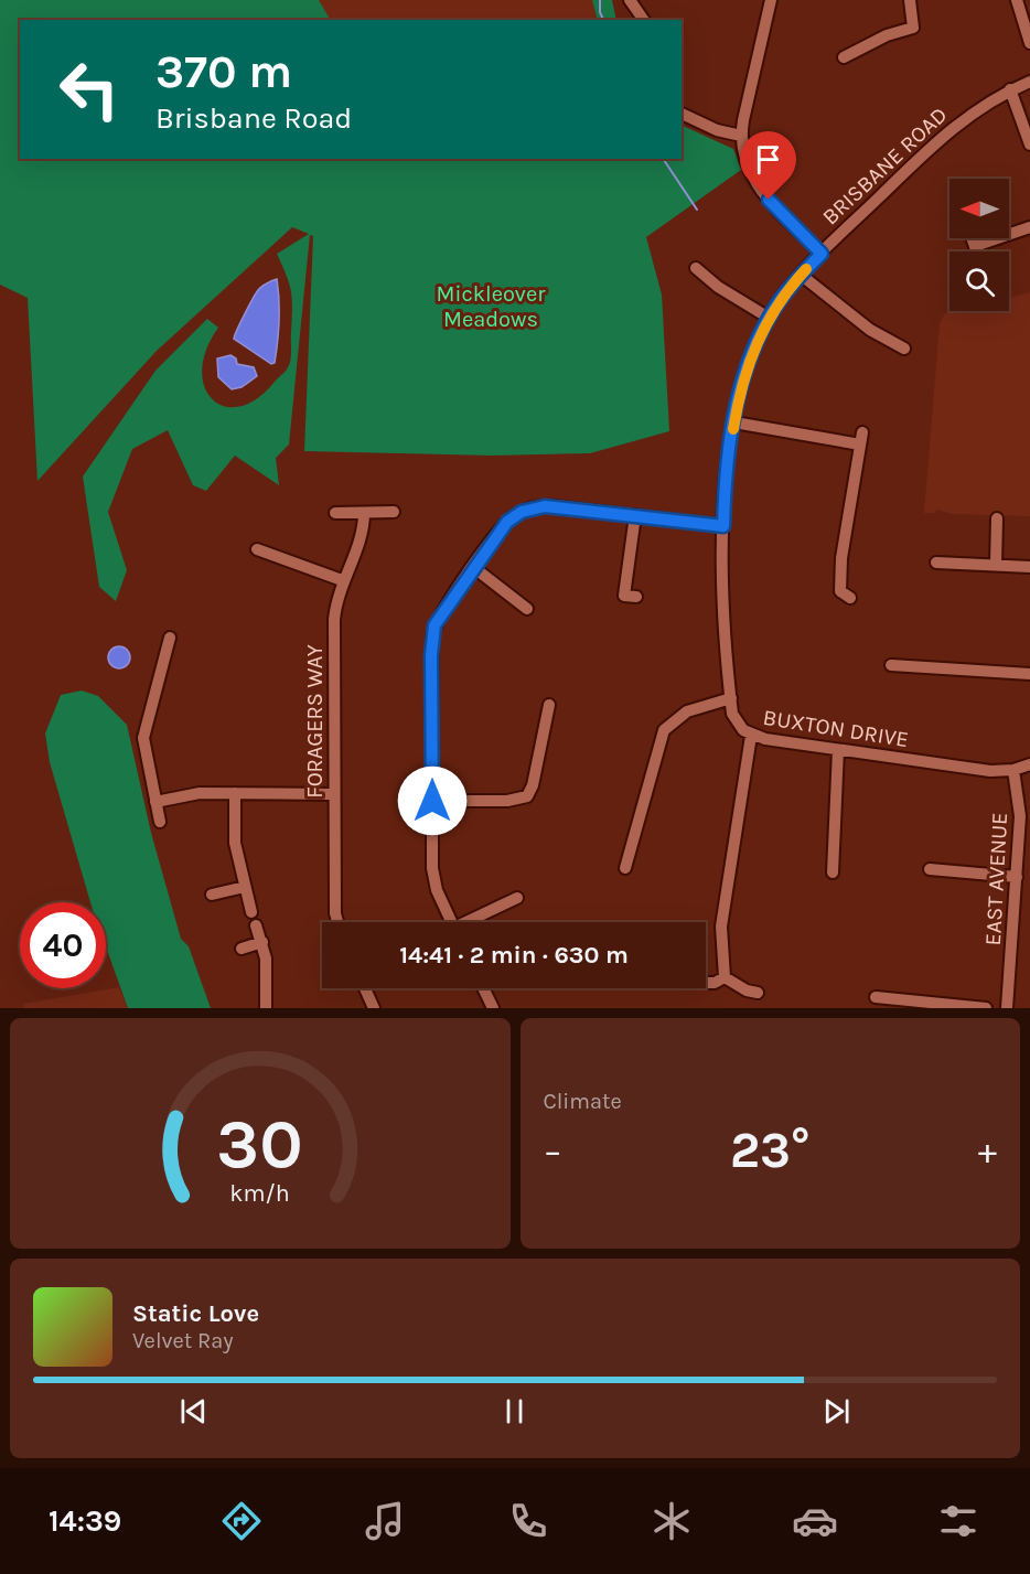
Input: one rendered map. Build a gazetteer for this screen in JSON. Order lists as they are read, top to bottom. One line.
{"streets":{"street":["BRISBANE ROAD","FORAGERS WAY","BUXTON DRIVE","EAST AVENUE"]},"crossings":[["BRISBANE ROAD","BUXTON DRIVE"],["BUXTON DRIVE","EAST AVENUE"]],"parks":["Mickleover Meadows"],"north":"left","page":{"turn":["370 m","Brisbane Road"],"limit":"40","trip":"14:41 · 2 min · 630 m","tile":"Climate","heat":["−","23°","+"],"song":["Static Love","Velvet Ray"],"tabs":"14:39","gauge":["30","km/h"]}}
